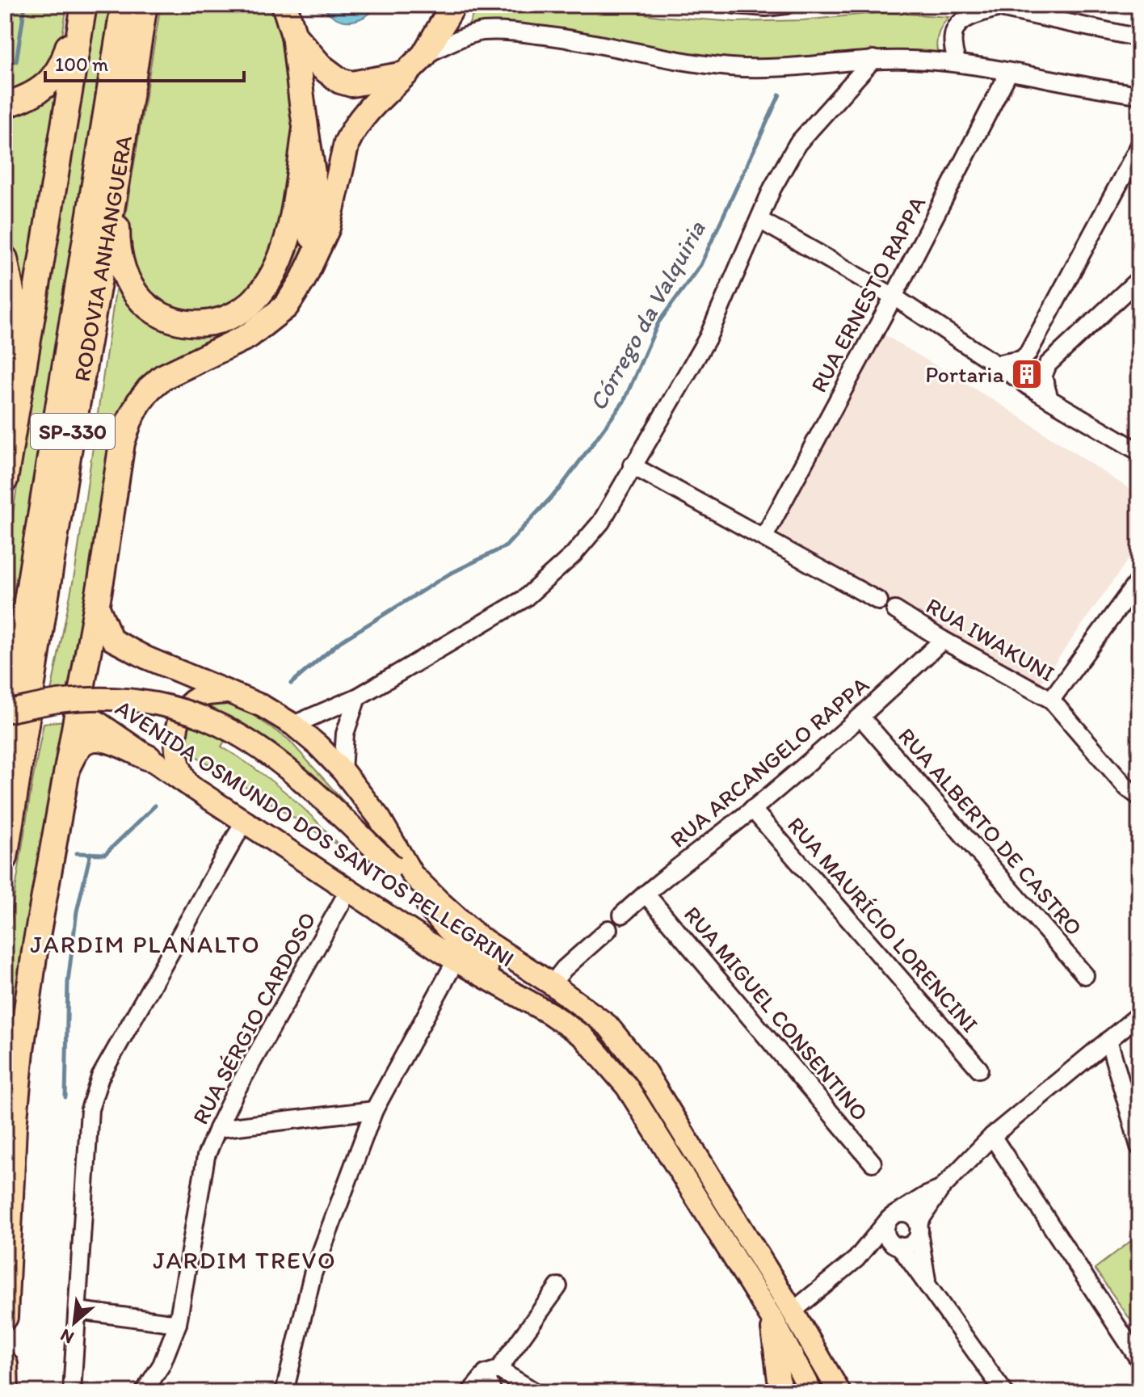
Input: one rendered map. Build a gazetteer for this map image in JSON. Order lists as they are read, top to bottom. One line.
{"streets":{"highway":["RODOVIA ANHANGUERA","SP-330"],"main road":["AVENIDA OSMUNDO DOS SANTOS PELLEGRINI"],"street":["RUA ERNESTO RAPPA","RUA IWAKUNI","RUA ARCANGELO RAPPA","RUA ALBERTO DE CASTRO","RUA MAURÍCIO LORENCINI","RUA MIGUEL CONSENTINO","RUA SÉRGIO CARDOSO"]},"crossings":[["RUA IWAKUNI","RUA ARCANGELO RAPPA"],["RUA ARCANGELO RAPPA","RUA ALBERTO DE CASTRO"],["RUA ARCANGELO RAPPA","RUA MAURÍCIO LORENCINI"],["RUA ARCANGELO RAPPA","RUA MIGUEL CONSENTINO"],["AVENIDA OSMUNDO DOS SANTOS PELLEGRINI","RUA SÉRGIO CARDOSO"]],"districts":["JARDIM PLANALTO","JARDIM TREVO"],"water":["Córrego da Valquiria"],"places":{"building":["Portaria"]},"scale_bar":"100 m","north":"bottom left"}
